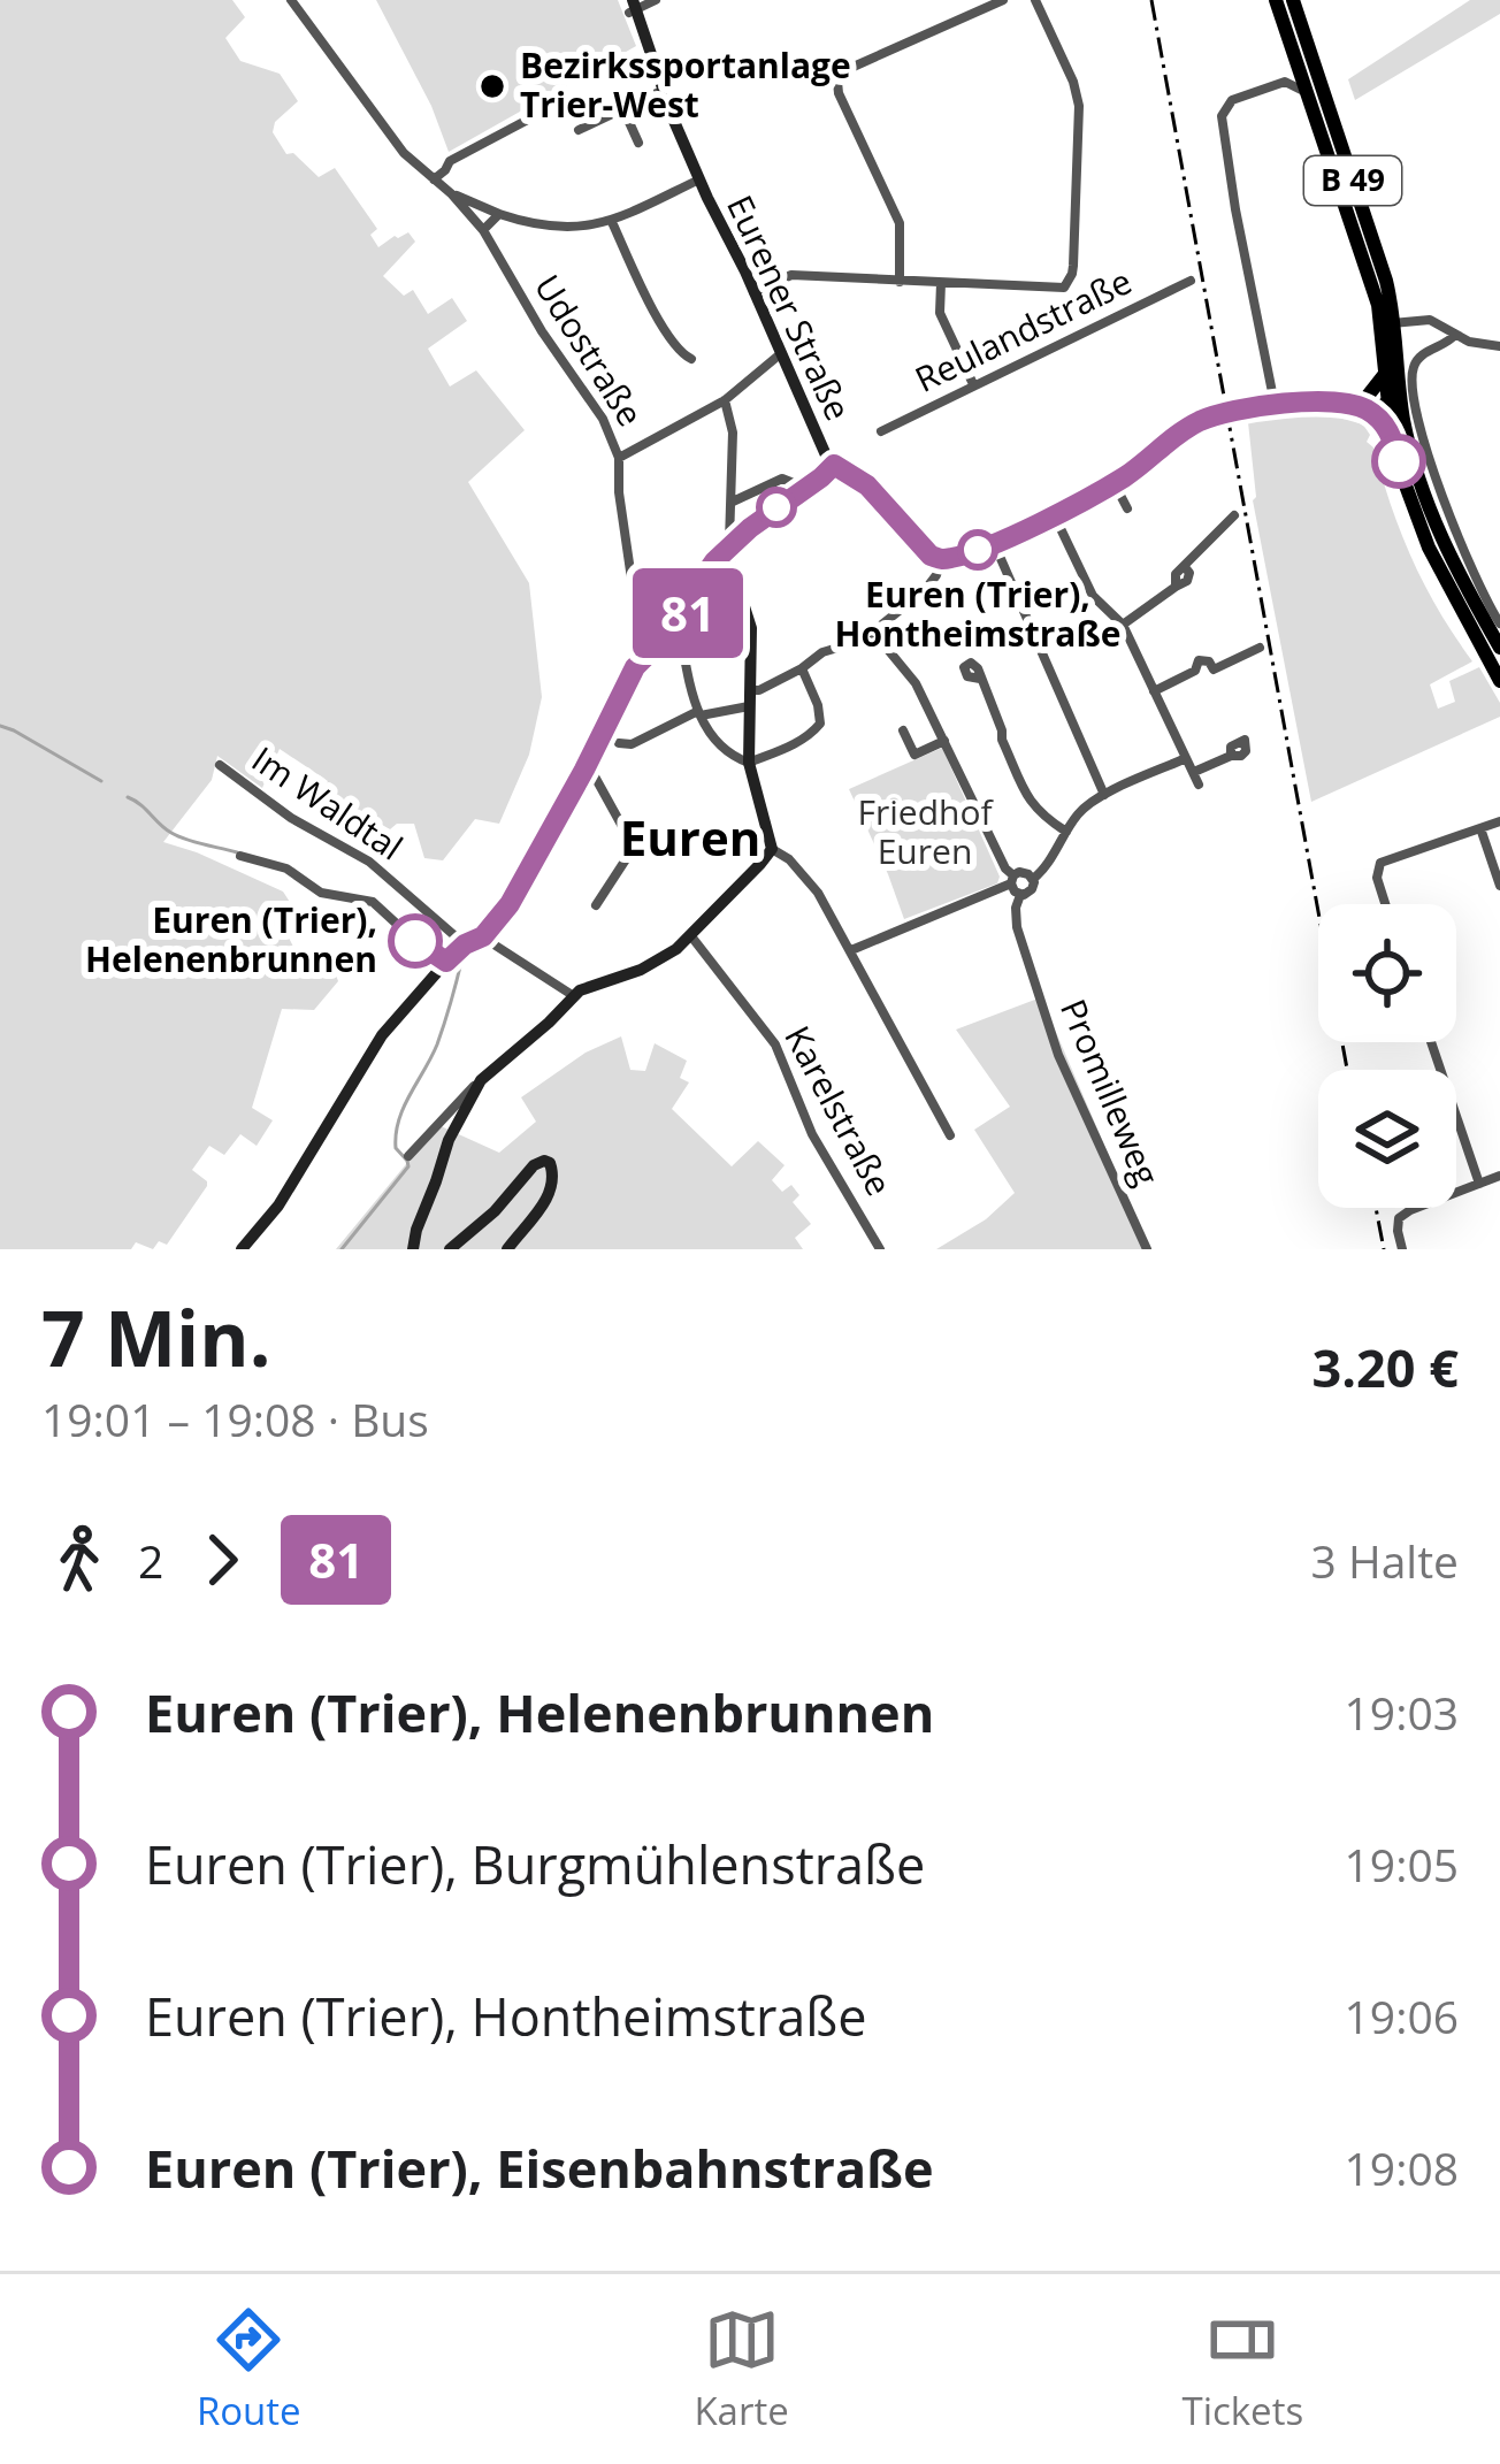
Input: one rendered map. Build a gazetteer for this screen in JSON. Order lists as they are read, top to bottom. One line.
{"streets":{"main road":["B 49"],"street":["Eurener Straße","Reulandstraße","Udostraße","Im Waldtal","Promilleweg","Karelstraße"]},"districts":["Euren"],"parks":["Friedhof Euren"],"places":["Bezirkssportanlage Trier-West","Euren (Trier), Hontheimstraße","Euren (Trier), Helenenbrunnen"],"lines":["bus line 81"],"page":{"on_map":"81","heading":["7 Min.","19:01 – 19:08 · Bus","3.20 €"],"legs":["2","81","3 Halte"],"list":[{"name":"Euren (Trier), Helenenbrunnen","value":"19:03"},{"name":"Euren (Trier), Burgmühlenstraße","value":"19:05"},{"name":"Euren (Trier), Hontheimstraße","value":"19:06"},{"name":"Euren (Trier), Eisenbahnstraße","value":"19:08"}],"tabs":["Route","Karte","Tickets"]}}
